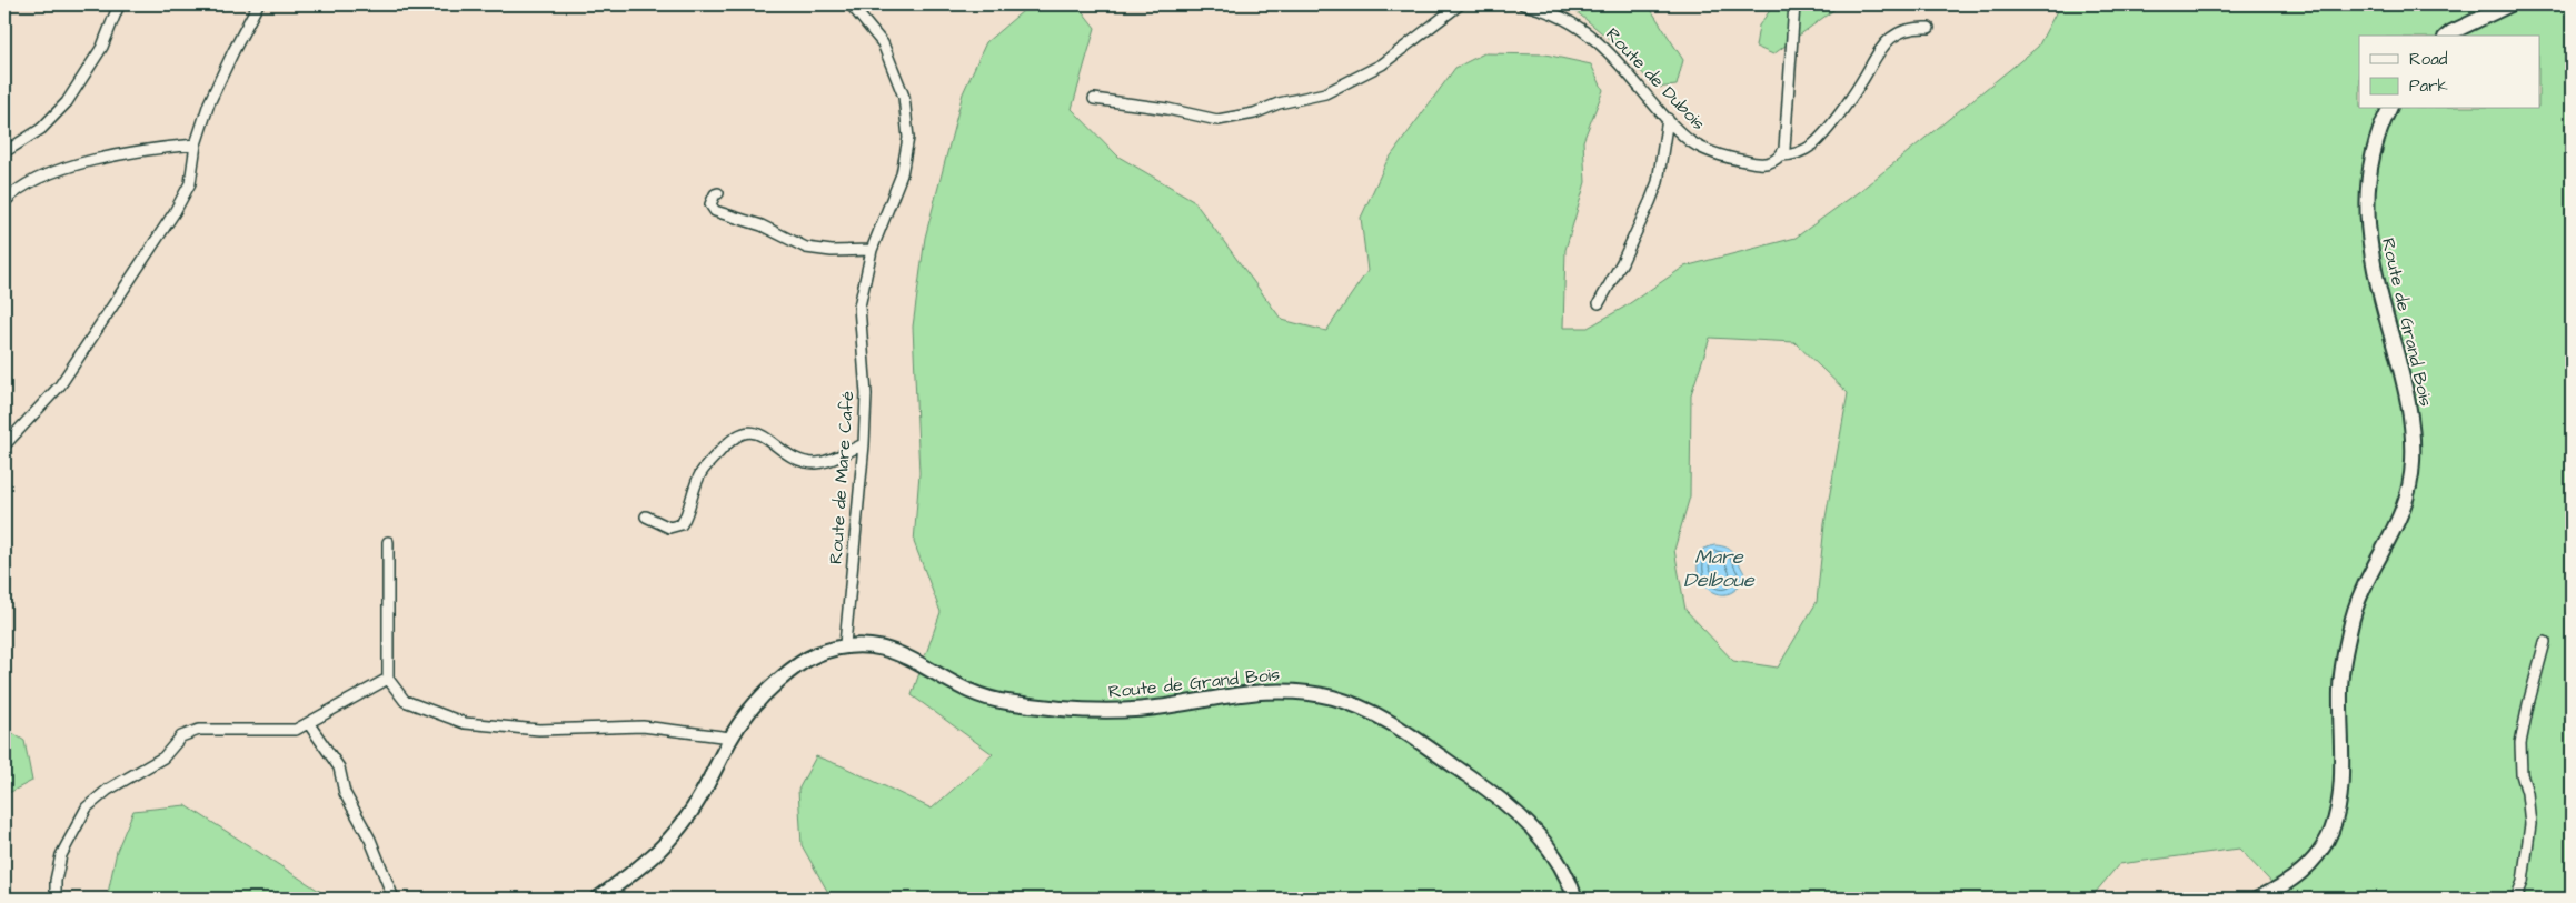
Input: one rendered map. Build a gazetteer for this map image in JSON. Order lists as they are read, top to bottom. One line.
{"streets":{"main road":["Route de Grand Bois"],"street":["Route de Dubois","Route de Mare Café"]},"crossings":[["Route de Grand Bois","Route de Mare Café"]],"water":["Mare Delboue"],"legend":["Road","Park"]}
